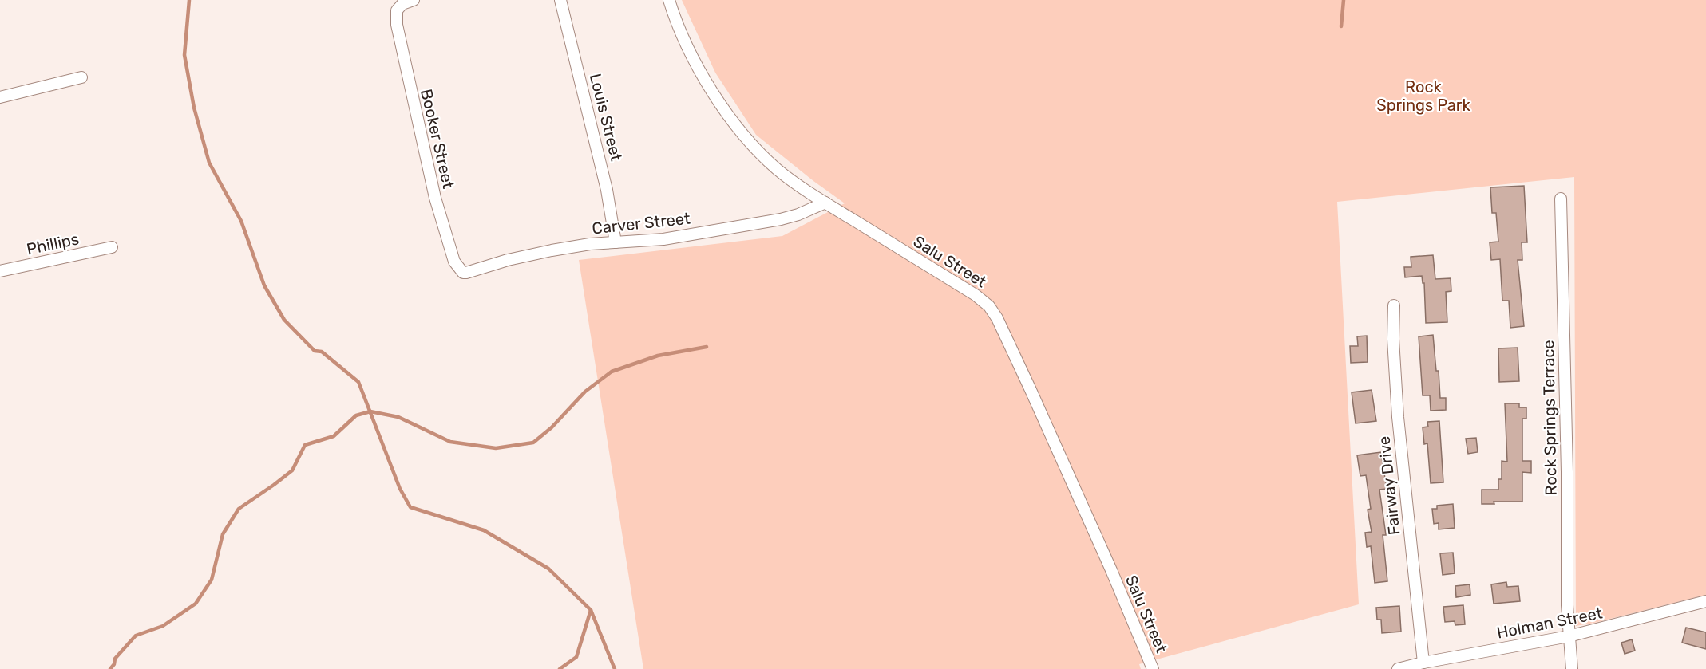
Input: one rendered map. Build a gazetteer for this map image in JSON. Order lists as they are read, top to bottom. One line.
{"streets":{"street":["Louis Street","Booker Street","Carver Street","Phillips","Salu Street","Rock Springs Terrace","Fairway Drive","Holman Street"]},"crossings":[["Louis Street","Carver Street"],["Booker Street","Carver Street"],["Carver Street","Salu Street"],["Rock Springs Terrace","Holman Street"],["Fairway Drive","Holman Street"]],"parks":["Rock Springs Park"]}
